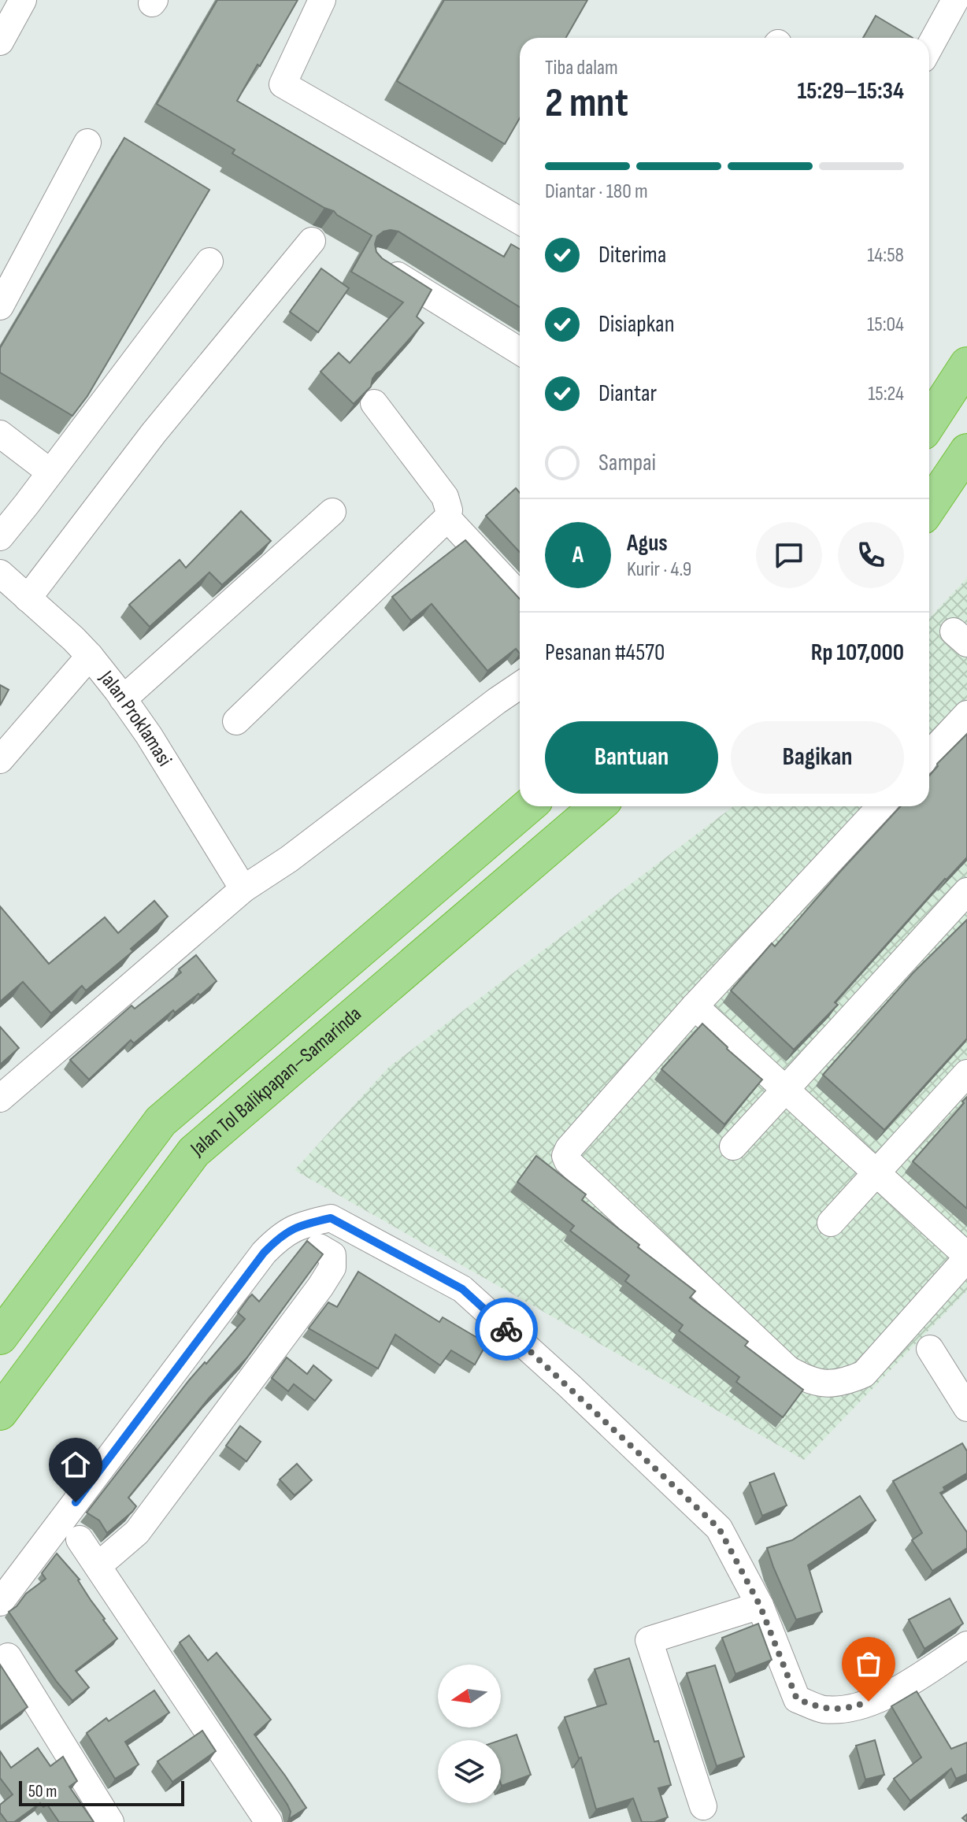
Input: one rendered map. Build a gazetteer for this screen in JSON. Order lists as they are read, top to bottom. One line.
{"streets":{"highway":["Jalan Tol Balikpapan–Samarinda"],"street":["Jalan Proklamasi"]},"scale_bar":"50 m","north":"left","page":{"heading":["2 mnt","Tiba dalam","15:29–15:34"],"panel":["Agus","Kurir · 4.9","Pesanan #4570","Rp 107,000"],"bar":"Diantar · 180 m","list":[["Diterima","14:58"],["Disiapkan","15:04"],["Diantar","15:24"],"Sampai"],"round":"A","buttons":["Bantuan","Bagikan"],"scale":"50 m"}}
